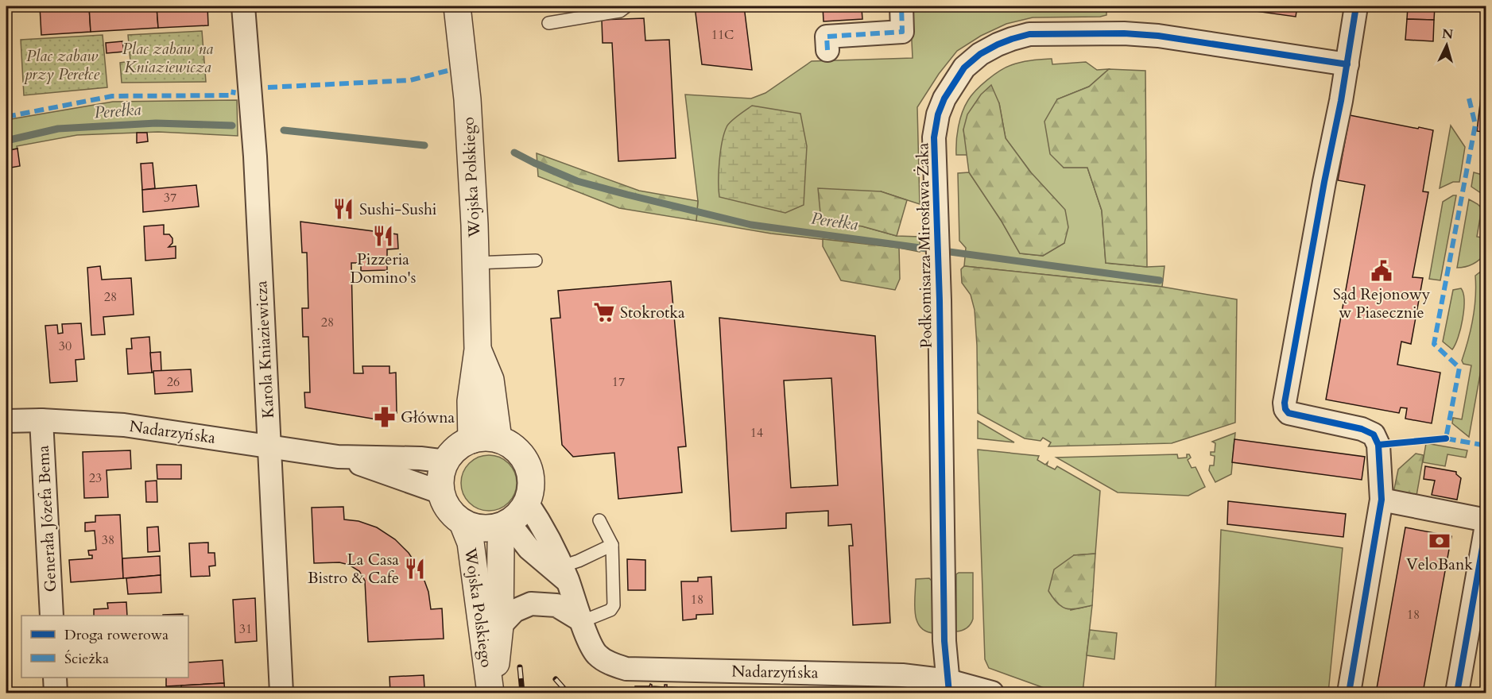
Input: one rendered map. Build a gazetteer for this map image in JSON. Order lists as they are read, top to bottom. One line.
{"streets":{"street":["Wojska Polskiego","Podkomisarza Mirosława Żaka","Karola Kniaziewicza","Nadarzyńska","Generała Józefa Bema"]},"crossings":[["Wojska Polskiego","Nadarzyńska"],["Podkomisarza Mirosława Żaka","Nadarzyńska"],["Karola Kniaziewicza","Nadarzyńska"],["Nadarzyńska","Generała Józefa Bema"]],"water":["Perełka"],"parks":["Plac zabaw na Kniaziewicza","Plac zabaw przy Perełce"],"places":{"restaurant":["Sushi-Sushi","Pizzeria Domino's","La Casa Bistro & Cafe"],"public building":["Sąd Rejonowy w Piasecznie"],"supermarket":["Stokrotka"],"pharmacy":["Główna"],"bank":["VeloBank"]},"house_numbers":["11C","37","28","28","30","26","17","14","23","38","18","18","31"],"legend":["Droga rowerowa","Ścieżka"],"north":"top"}
